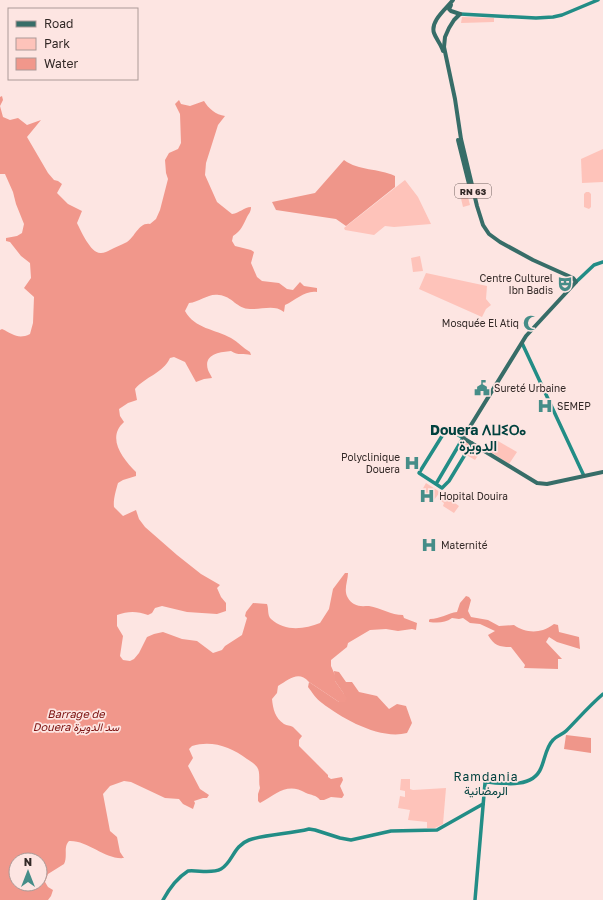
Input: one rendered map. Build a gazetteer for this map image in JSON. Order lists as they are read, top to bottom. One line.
{"streets":{"main road":["RN 63"]},"districts":["Douera ⴷⵡⵉⵔⴰ الدويرة","Ramdania الرمضانية"],"water":["Barrage de Douera سد الدويرة"],"places":{"theatre":["Centre Culturel Ibn Badis"],"mosque":["Mosquée El Atiq"],"public building":["Sureté Urbaine"],"hospital":["SEMEP","Polyclinique Douera","Hopital Douira","Maternité"]},"legend":["Road","Park","Water"],"north":"top"}
